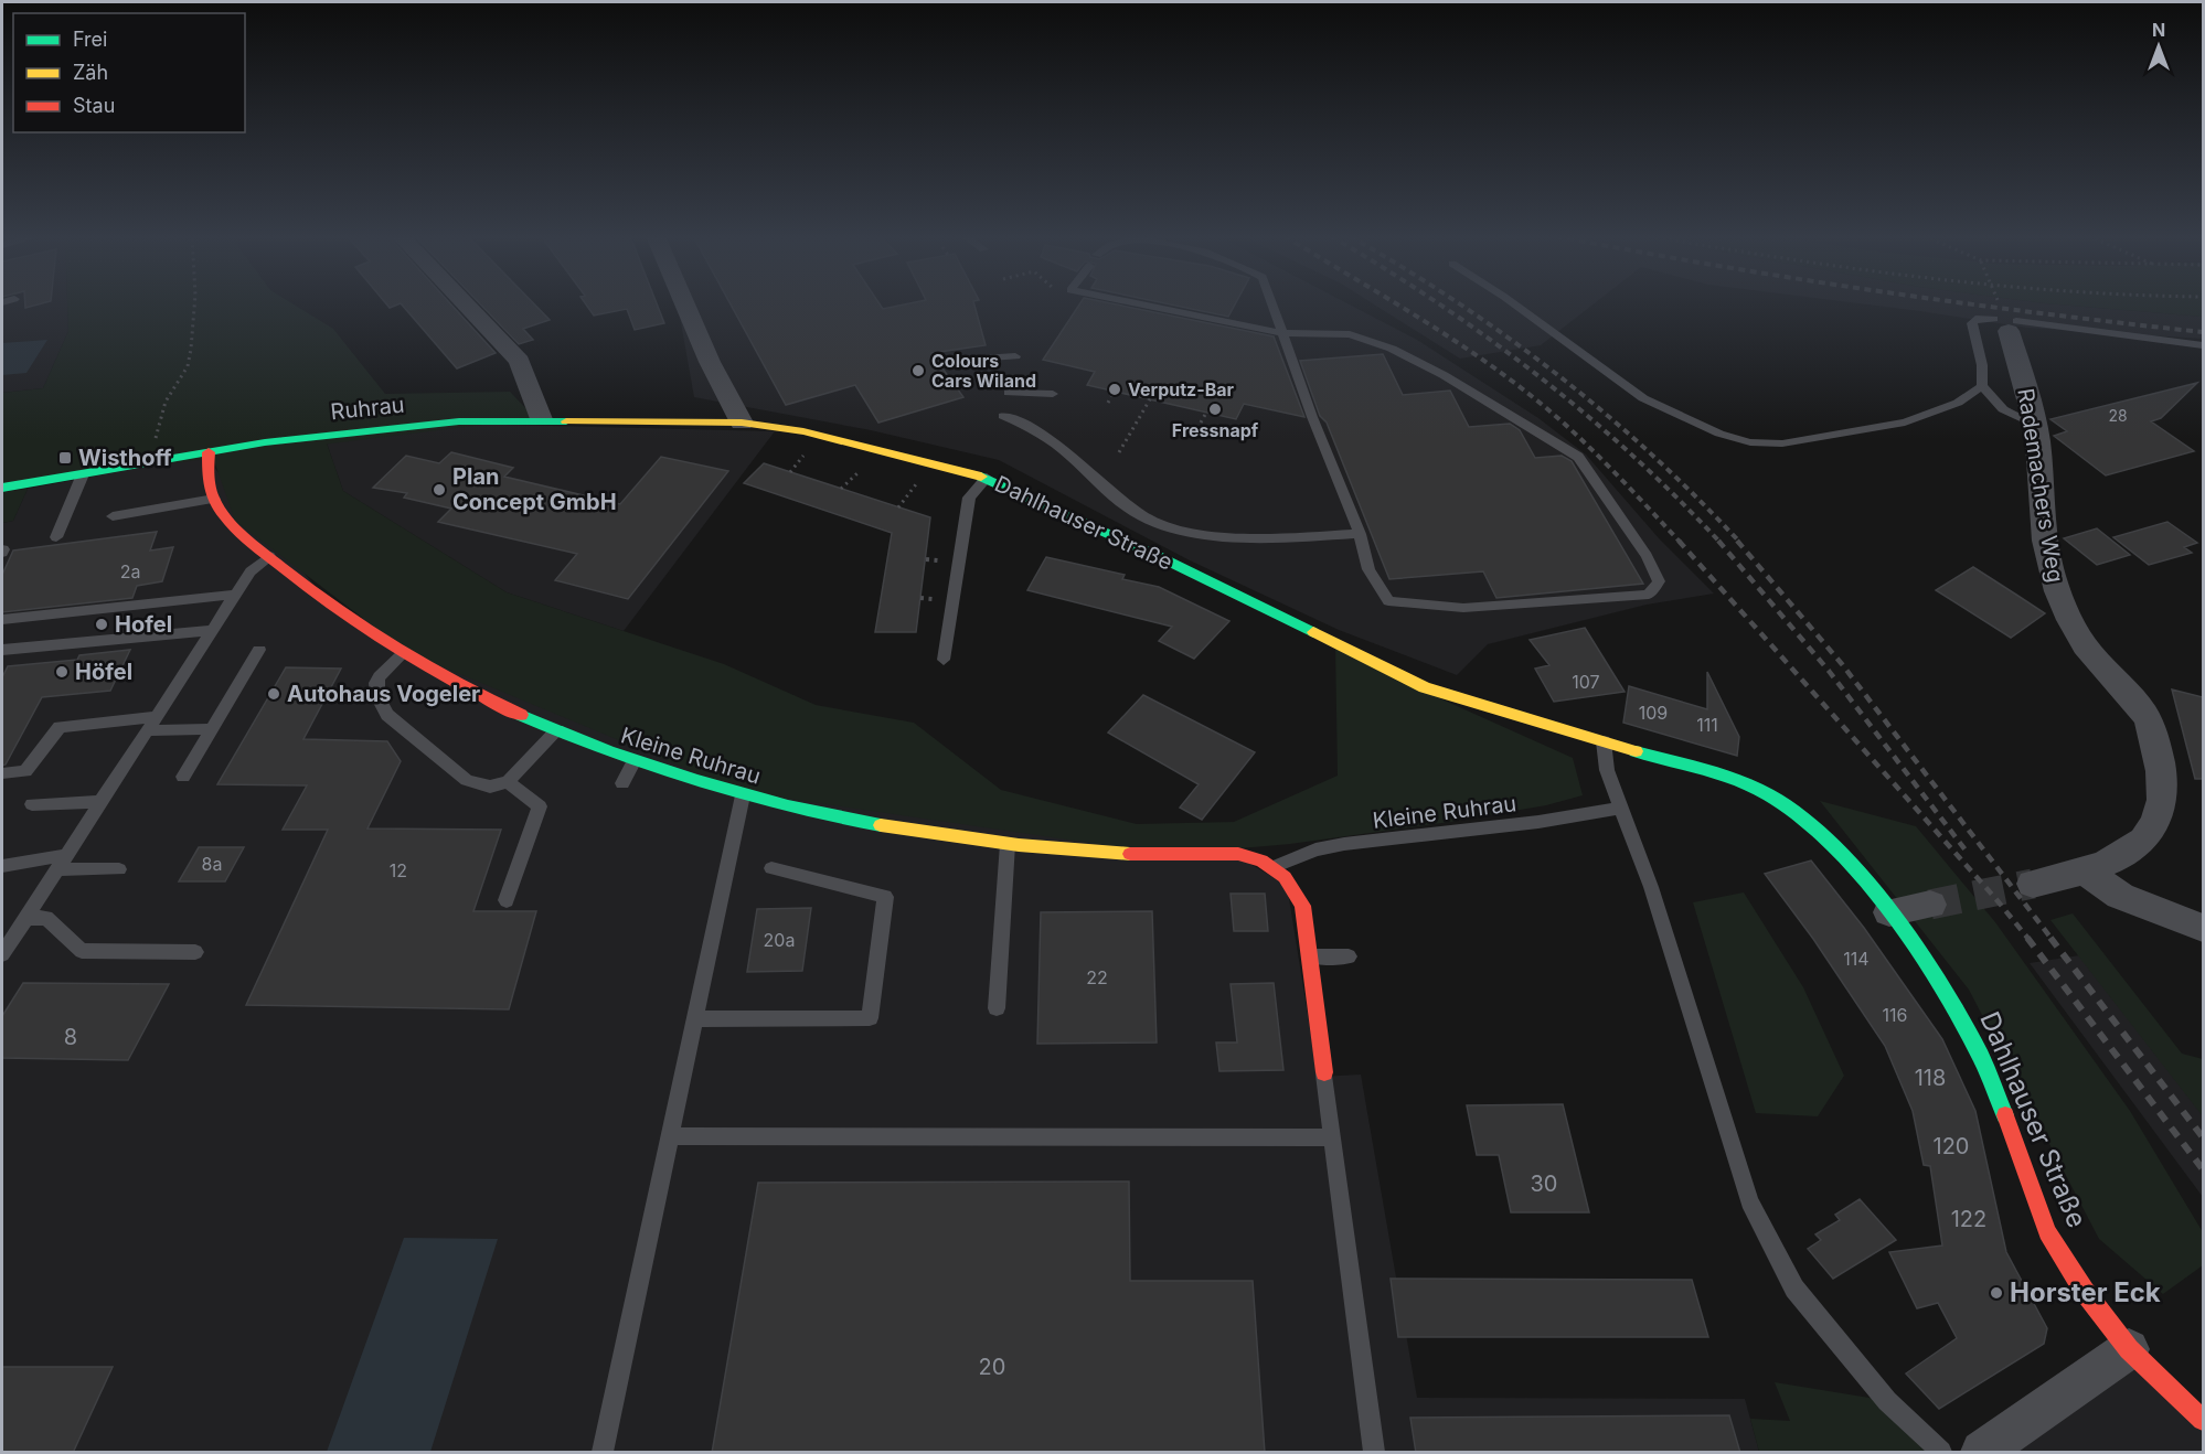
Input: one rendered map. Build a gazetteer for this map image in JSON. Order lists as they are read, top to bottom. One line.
{"streets":{"street":["Ruhrau","Rademachers Weg","Dahlhauser Straße","Kleine Ruhrau"]},"crossings":[["Ruhrau","Dahlhauser Straße"]],"places":{"other":["Colours Cars Wiland","Verputz-Bar","Fressnapf","Plan Concept GmbH","Hofel","Höfel","Autohaus Vogeler","Horster Eck"],"transit":["Wisthoff"]},"house_numbers":["28","2a","107","109","111","8a","12","20a","114","22","116","8","118","120","30","122","20"],"legend":["Frei","Zäh","Stau"],"north":"top"}
